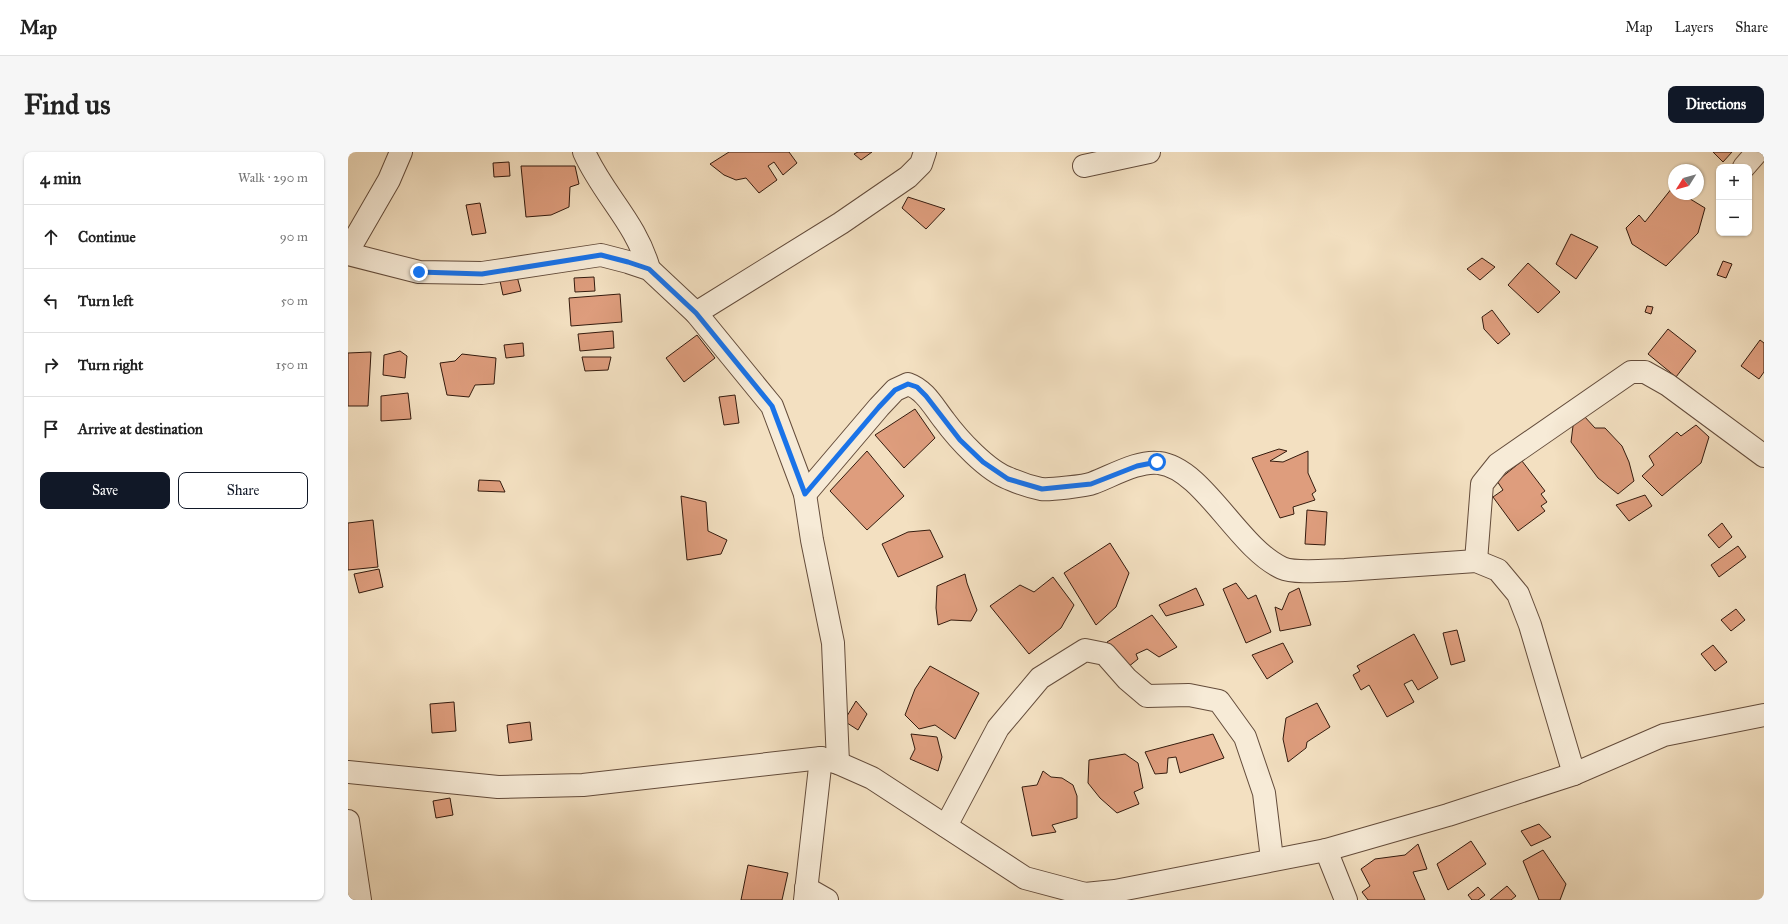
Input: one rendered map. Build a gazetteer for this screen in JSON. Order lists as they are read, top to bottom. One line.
{"north":"bottom left","page":{"header":"Map","nav":["Map","Layers","Share"],"buttons":["Directions",["Save","Share"]],"title":"Find us","heading":["4 min","Walk · 290 m"],"map_buttons":["+","−"],"list":[["Continue","90 m"],["Turn left","50 m"],["Turn right","150 m"],"Arrive at destination"]}}
